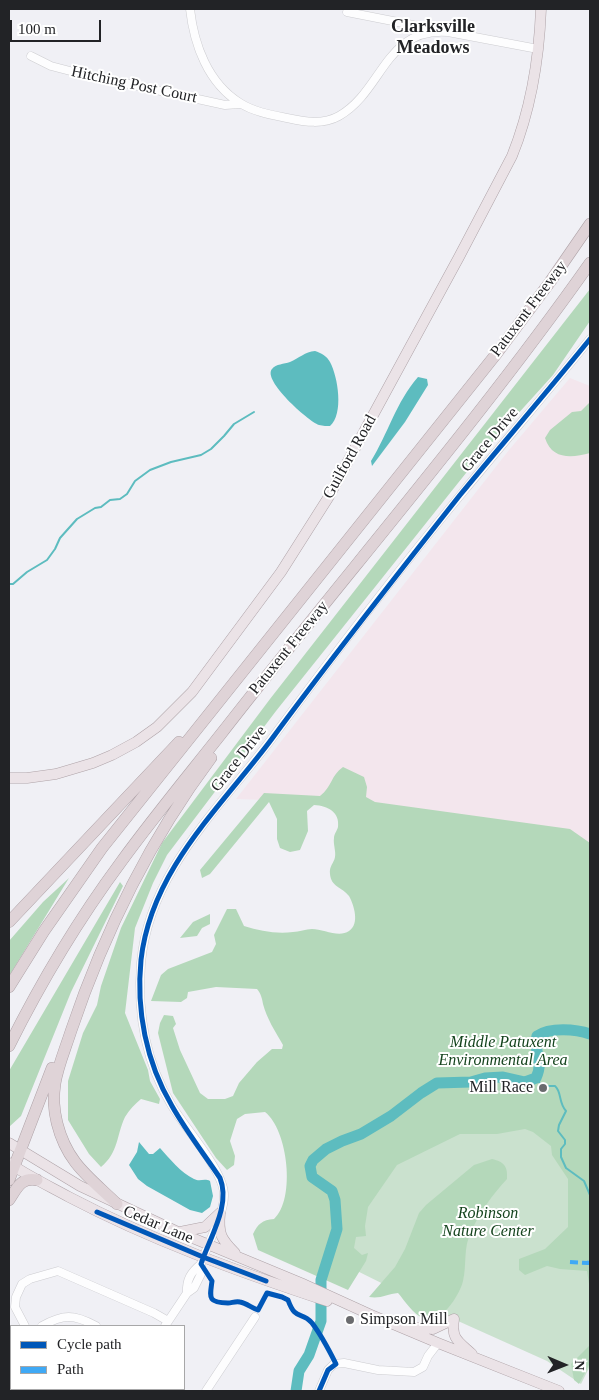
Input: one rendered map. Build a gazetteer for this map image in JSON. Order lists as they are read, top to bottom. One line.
{"streets":{"highway":["Patuxent Freeway"],"main road":["Guilford Road","Cedar Lane"],"street":["Hitching Post Court","Grace Drive"]},"crossings":[["Grace Drive","Cedar Lane"]],"districts":["Clarksville Meadows"],"parks":["Middle Patuxent Environmental Area","Robinson Nature Center"],"places":["Mill Race","Simpson Mill"],"legend":["Cycle path","Path"],"scale_bar":"100 m","north":"right"}
